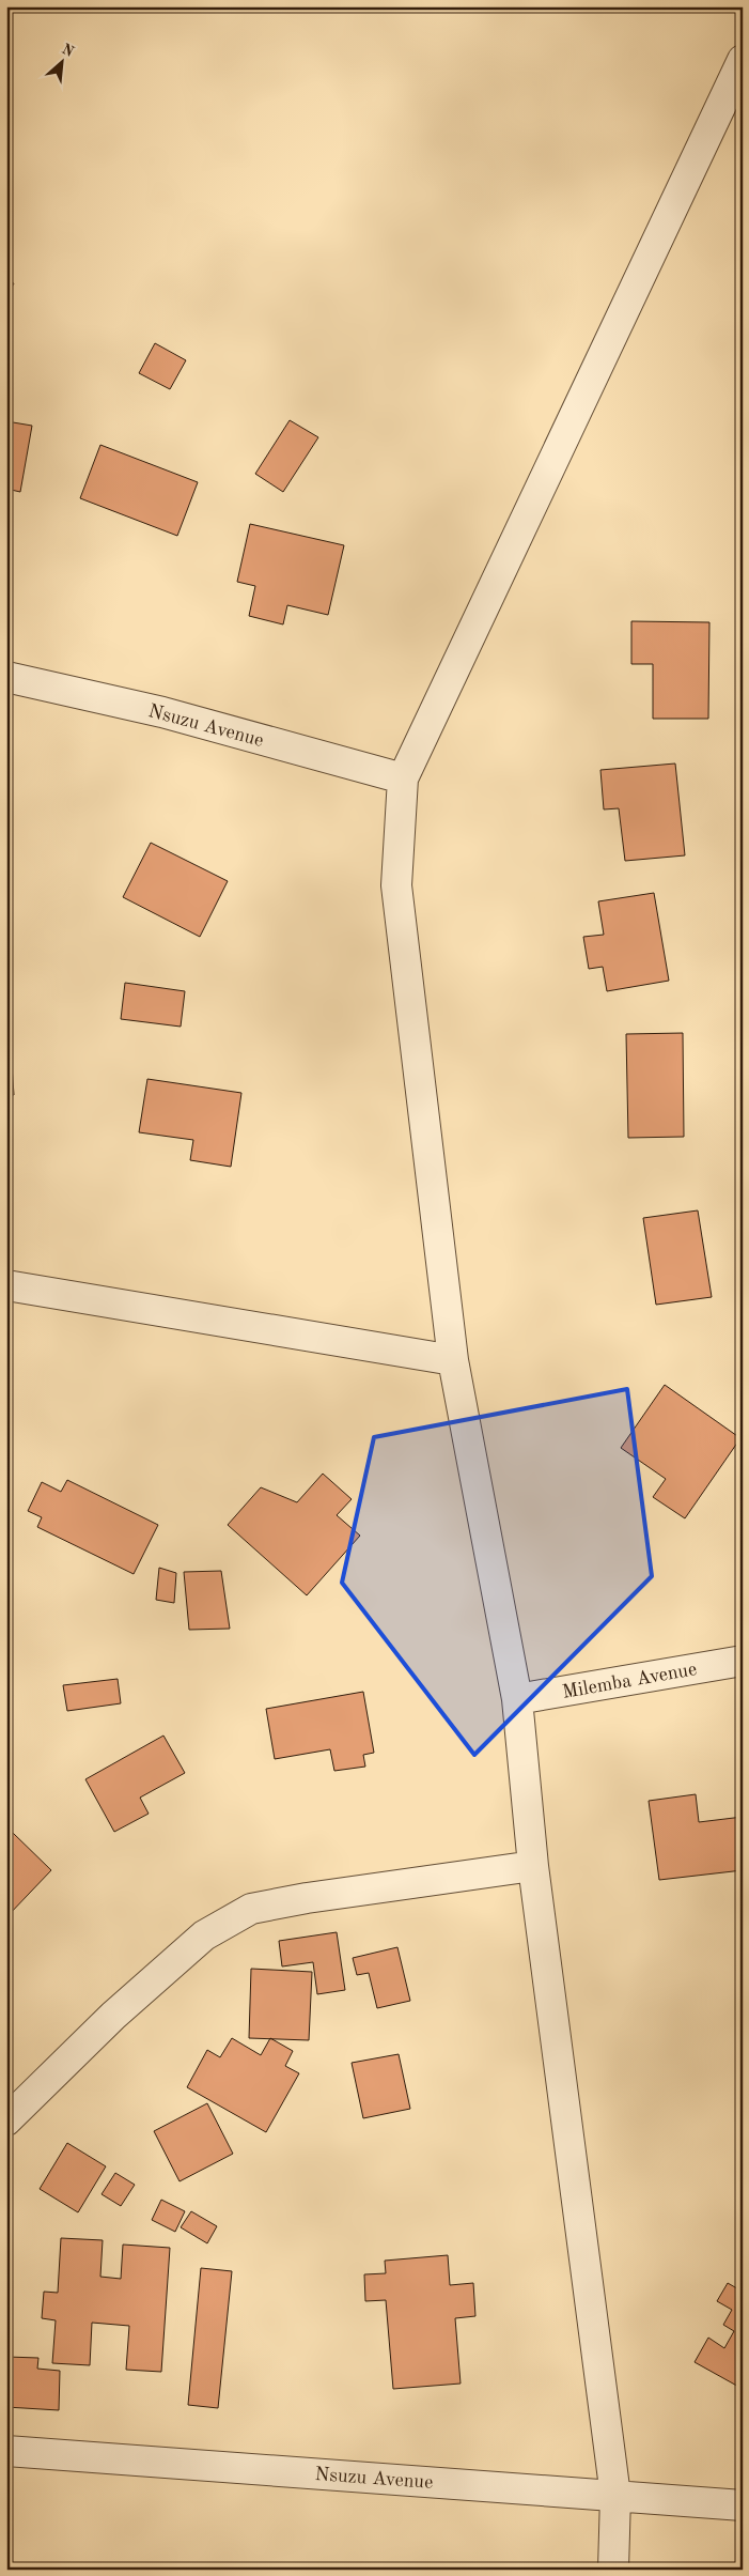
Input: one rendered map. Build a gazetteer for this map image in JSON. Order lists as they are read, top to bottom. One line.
{"streets":{"street":["Nsuzu Avenue","Milemba Avenue"]},"north":"top right"}
